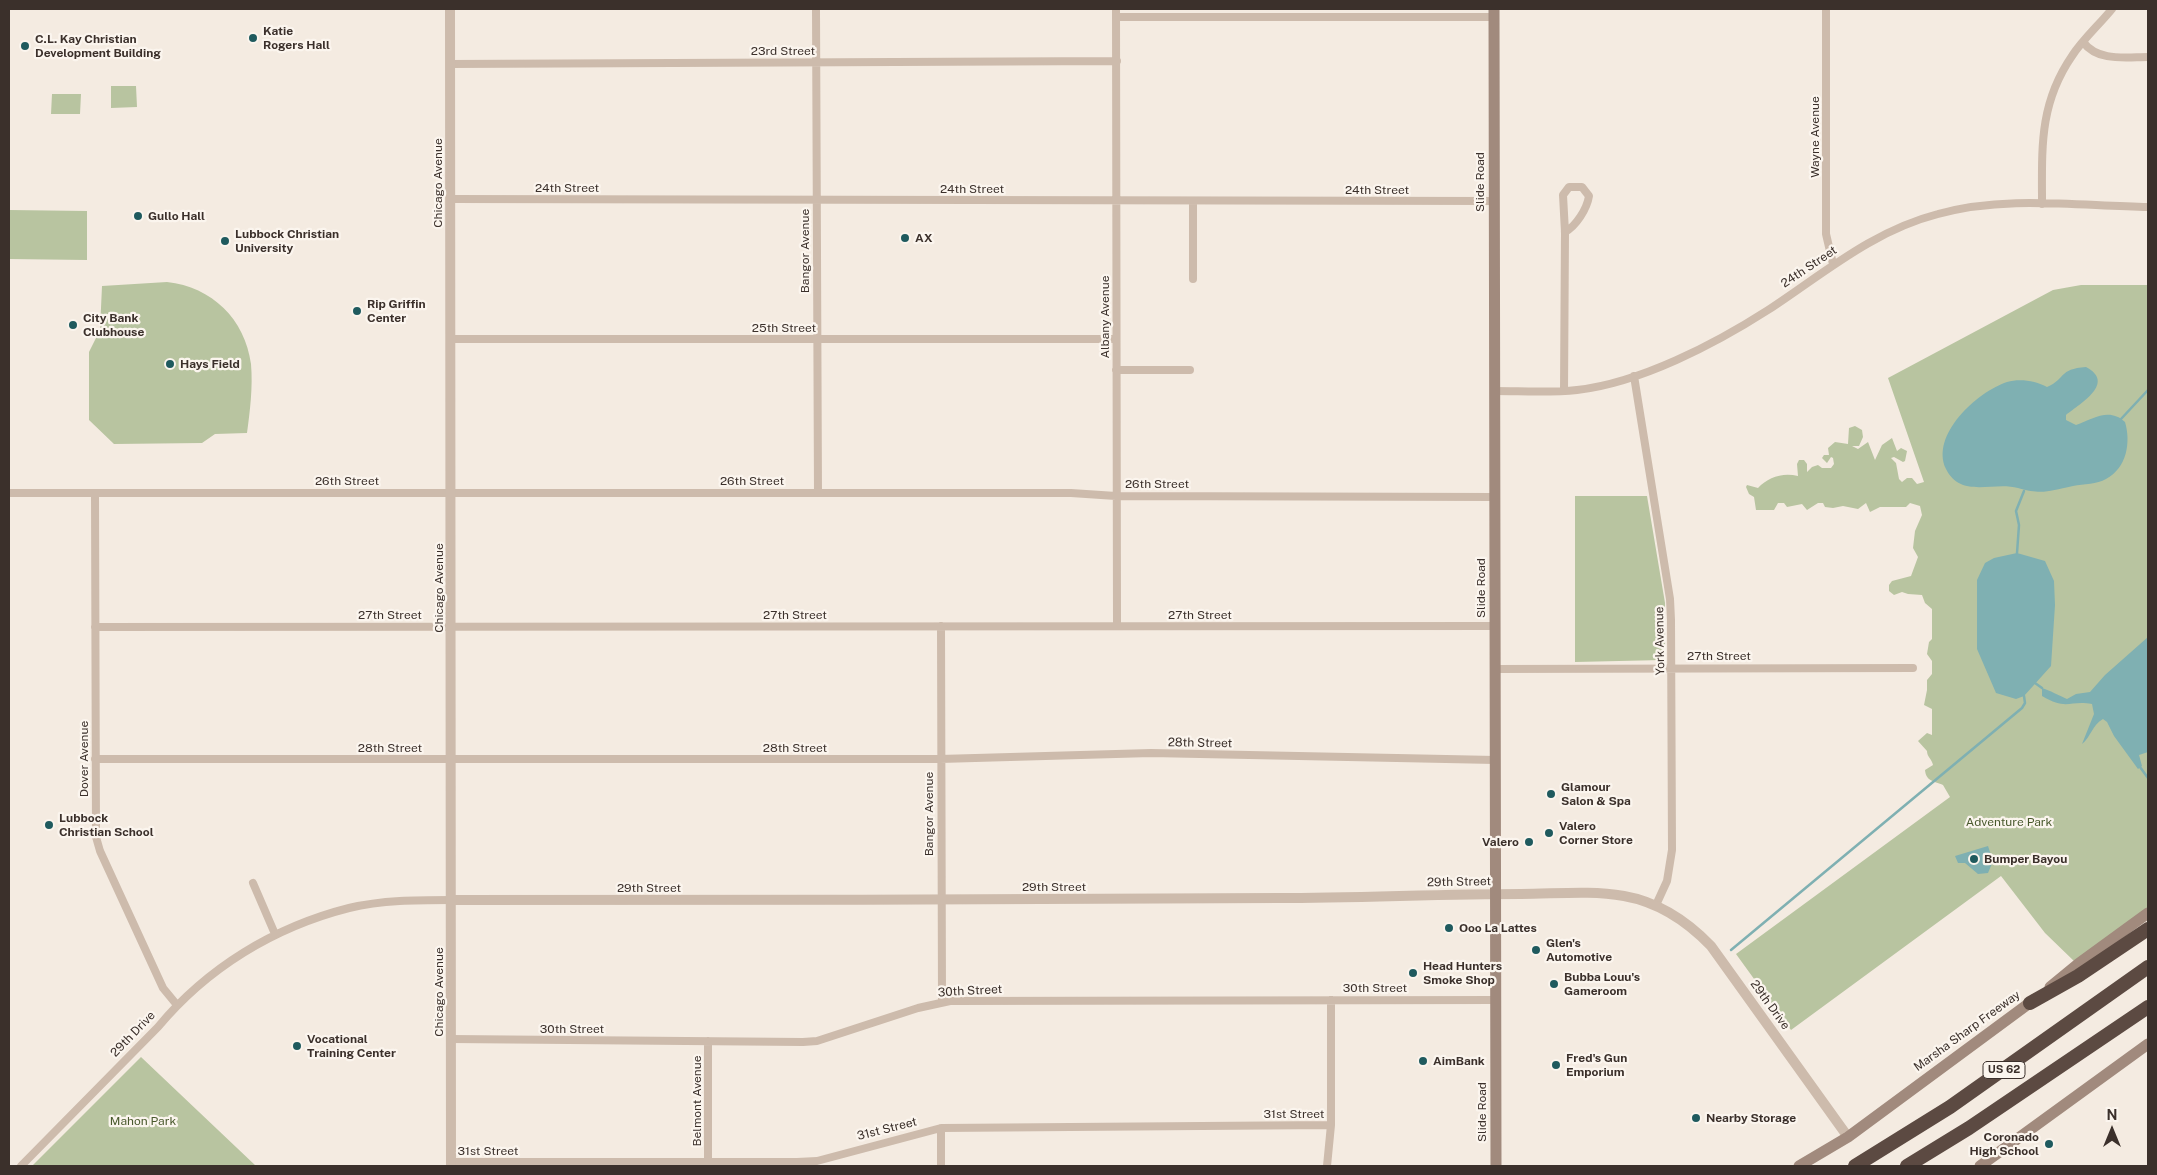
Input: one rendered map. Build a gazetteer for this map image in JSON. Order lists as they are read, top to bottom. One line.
{"streets":{"highway":["US 62"],"main road":["Slide Road","Marsha Sharp Freeway"],"street":["23rd Street","Wayne Avenue","Chicago Avenue","24th Street","Bangor Avenue","Albany Avenue","25th Street","26th Street","27th Street","York Avenue","28th Street","Dover Avenue","29th Street","30th Street","29th Drive","Belmont Avenue","31st Street"]},"crossings":[["23rd Street","Chicago Avenue"],["23rd Street","Bangor Avenue"],["23rd Street","Albany Avenue"],["Wayne Avenue","24th Street"],["Slide Road","24th Street"],["Slide Road","26th Street"],["Slide Road","27th Street"],["Slide Road","28th Street"],["Slide Road","29th Street"],["Slide Road","30th Street"],["Chicago Avenue","24th Street"],["Chicago Avenue","25th Street"],["Chicago Avenue","26th Street"],["Chicago Avenue","27th Street"],["Chicago Avenue","28th Street"],["Chicago Avenue","29th Street"],["Chicago Avenue","30th Street"],["Chicago Avenue","29th Drive"],["Chicago Avenue","31st Street"],["24th Street","Bangor Avenue"],["24th Street","Albany Avenue"],["24th Street","York Avenue"],["Bangor Avenue","25th Street"],["Bangor Avenue","26th Street"],["Bangor Avenue","27th Street"],["Bangor Avenue","28th Street"],["Bangor Avenue","29th Street"],["Bangor Avenue","30th Street"],["Albany Avenue","25th Street"],["Albany Avenue","26th Street"],["Albany Avenue","27th Street"],["26th Street","Dover Avenue"],["27th Street","York Avenue"],["27th Street","Dover Avenue"],["York Avenue","29th Street"],["York Avenue","29th Drive"],["28th Street","Dover Avenue"],["Dover Avenue","29th Drive"],["29th Street","29th Drive"],["30th Street","Belmont Avenue"],["29th Drive","Marsha Sharp Freeway"],["Belmont Avenue","31st Street"]],"parks":["Adventure Park","Mahon Park"],"places":["Katie Rogers Hall","C.L. Kay Christian Development Building","Gullo Hall","AX","Lubbock Christian University","Rip Griffin Center","City Bank Clubhouse","Hays Field","Glamour Salon & Spa","Lubbock Christian School","Valero Corner Store","Valero","Bumper Bayou","Ooo La Lattes","Glen's Automotive","Head Hunters Smoke Shop","Bubba Louu's Gameroom","Vocational Training Center","AimBank","Fred's Gun Emporium","Nearby Storage","Coronado High School"],"north":"top"}
